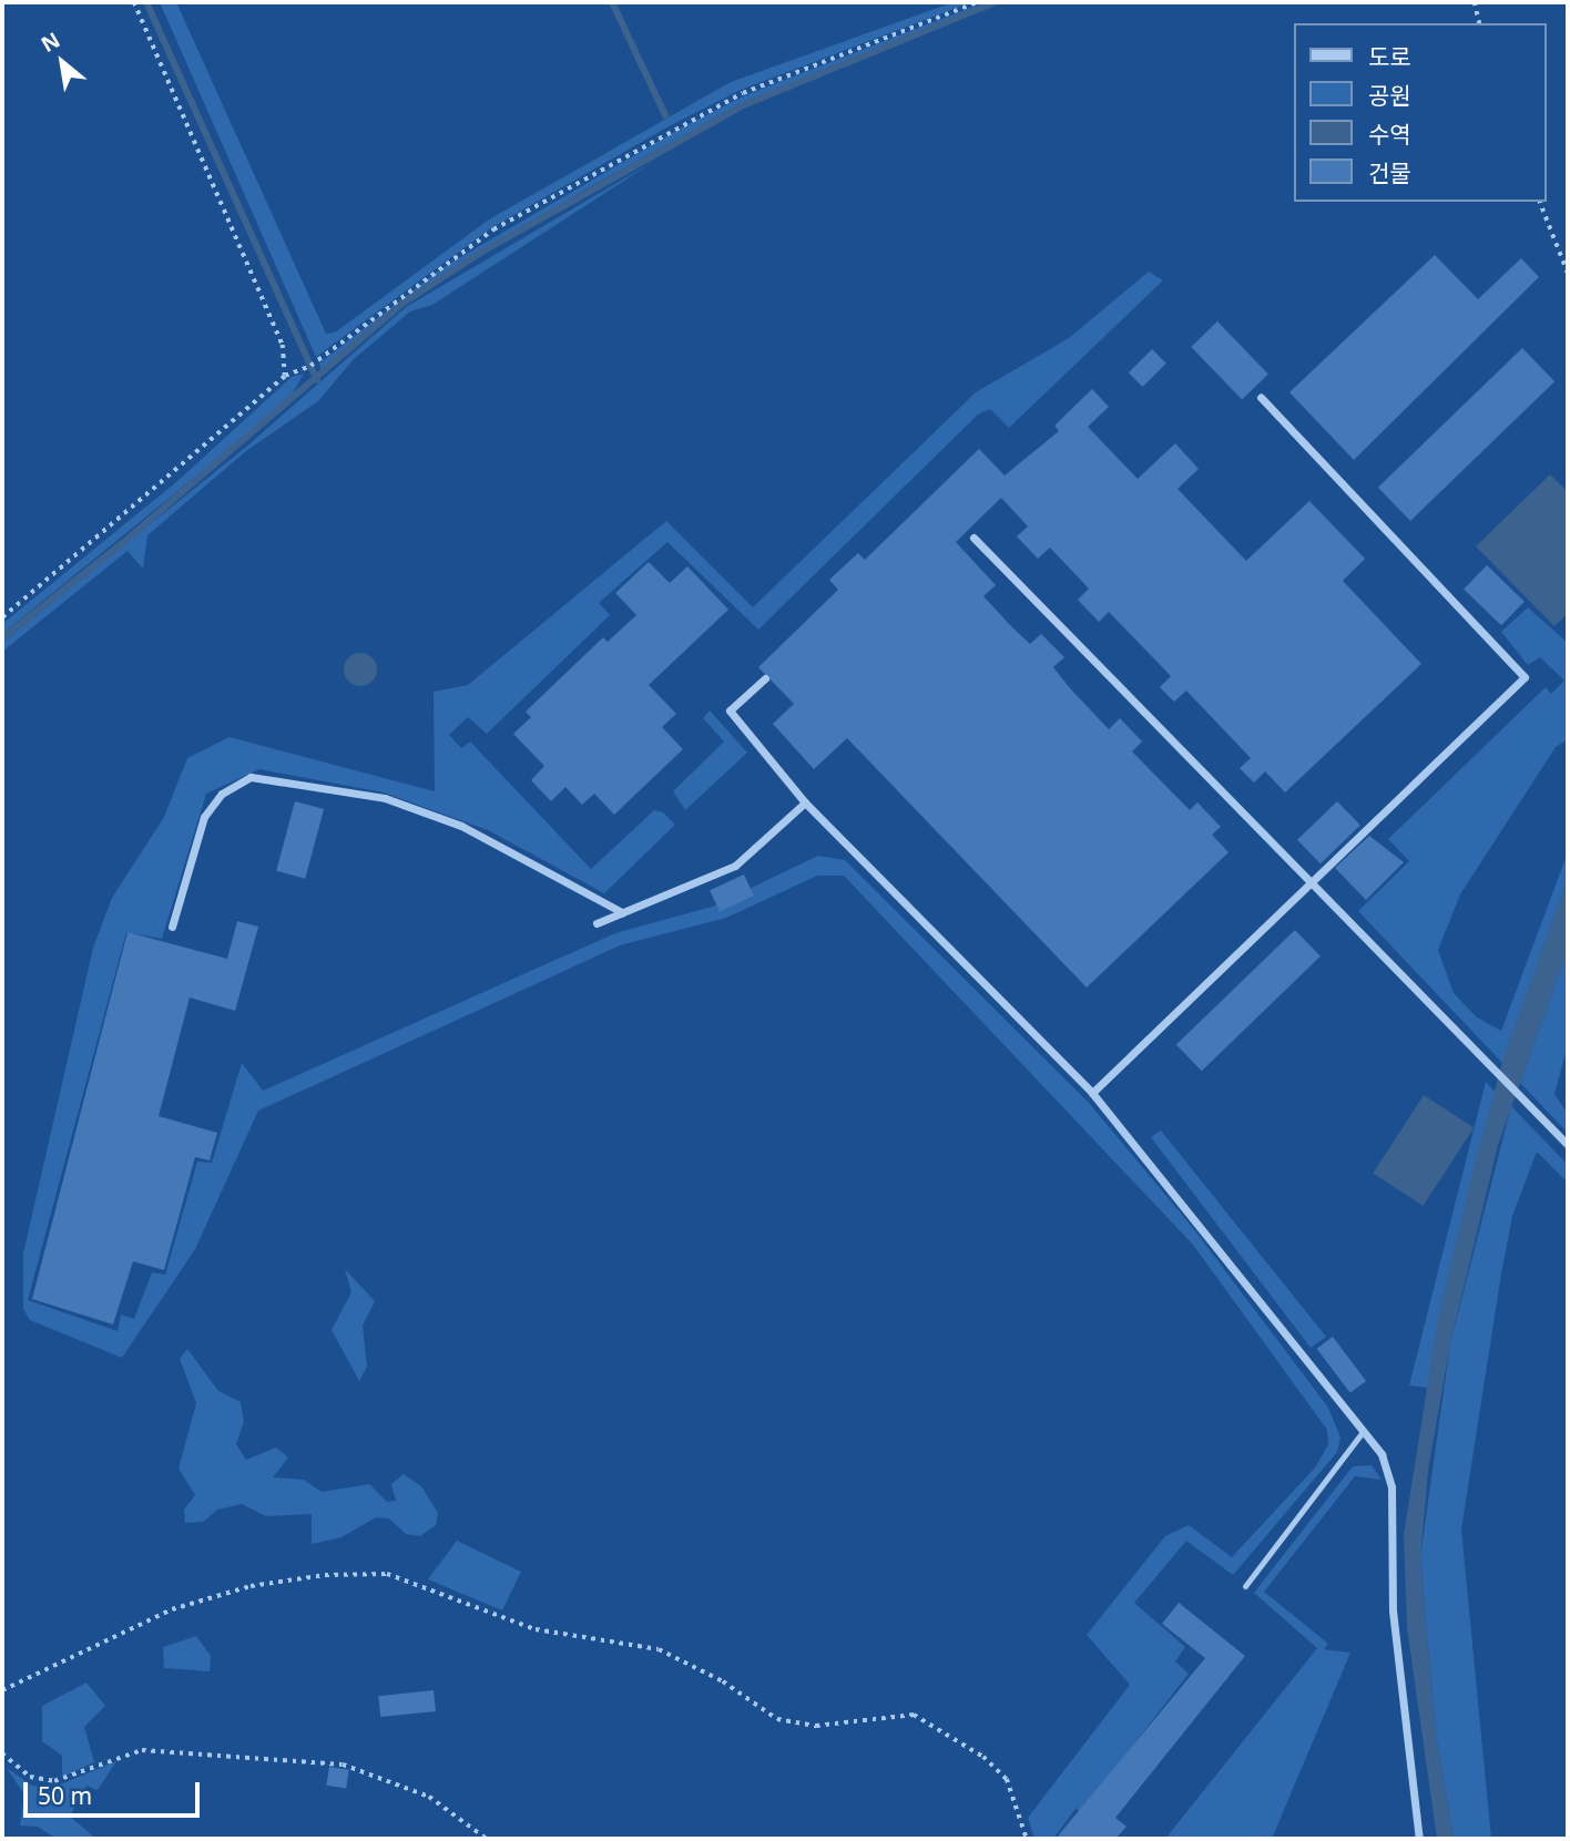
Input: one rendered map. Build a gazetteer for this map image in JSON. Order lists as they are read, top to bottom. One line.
{"legend":["도로","공원","수역","건물"],"scale_bar":"50 m","north":"top left"}
